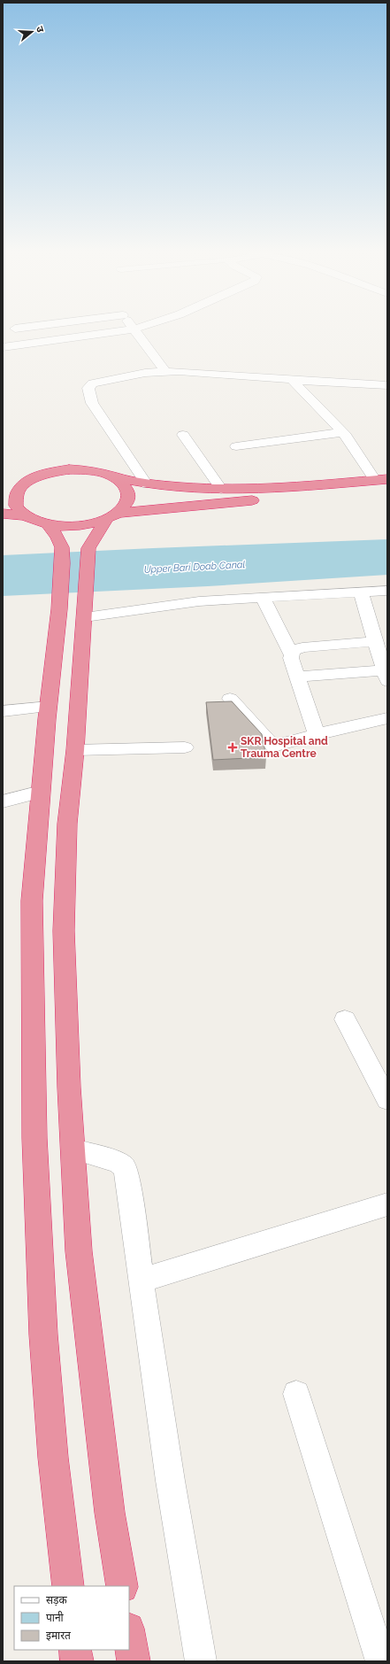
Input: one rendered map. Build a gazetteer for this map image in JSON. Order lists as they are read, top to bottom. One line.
{"water":["Upper Bari Doab Canal"],"places":{"health":["SKR Hospital and Trauma Centre"]},"legend":["सड़क","पानी","इमारत"],"north":"right"}
